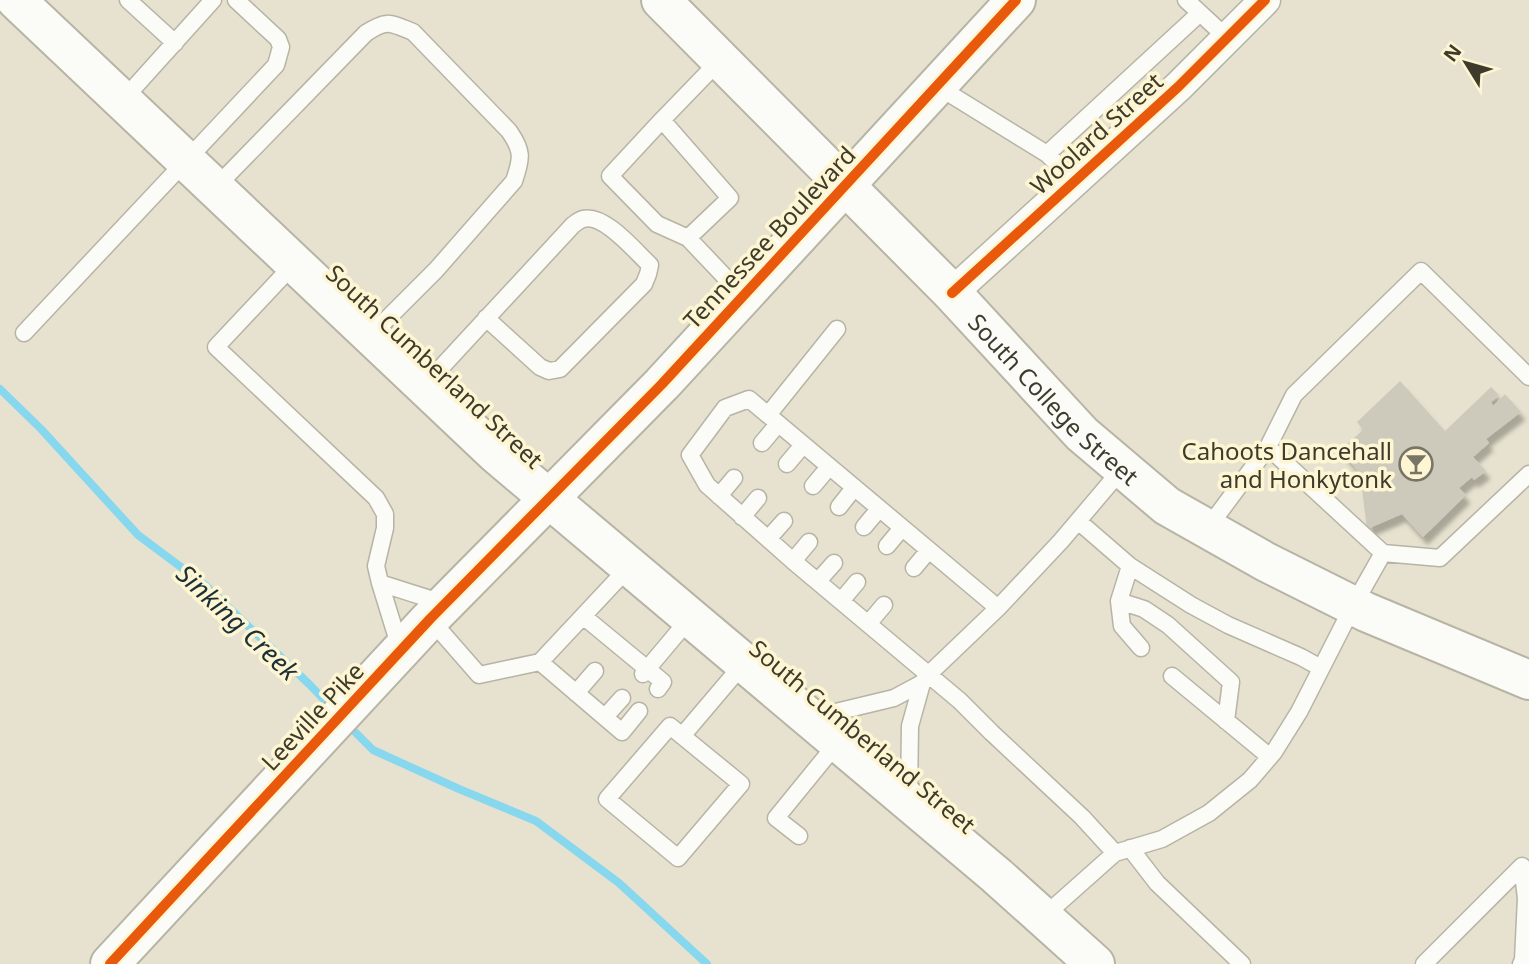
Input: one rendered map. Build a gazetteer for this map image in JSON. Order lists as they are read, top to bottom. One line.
{"streets":{"main road":["Tennessee Boulevard","South Cumberland Street","South College Street","Leeville Pike"],"street":["Woolard Street"]},"crossings":[["Woolard Street","South College Street"],["Tennessee Boulevard","South Cumberland Street"],["Tennessee Boulevard","South College Street"],["Tennessee Boulevard","Leeville Pike"],["South Cumberland Street","Leeville Pike"]],"water":["Sinking Creek"],"places":{"bar":["Cahoots Dancehall and Honkytonk"]},"north":"top left"}
